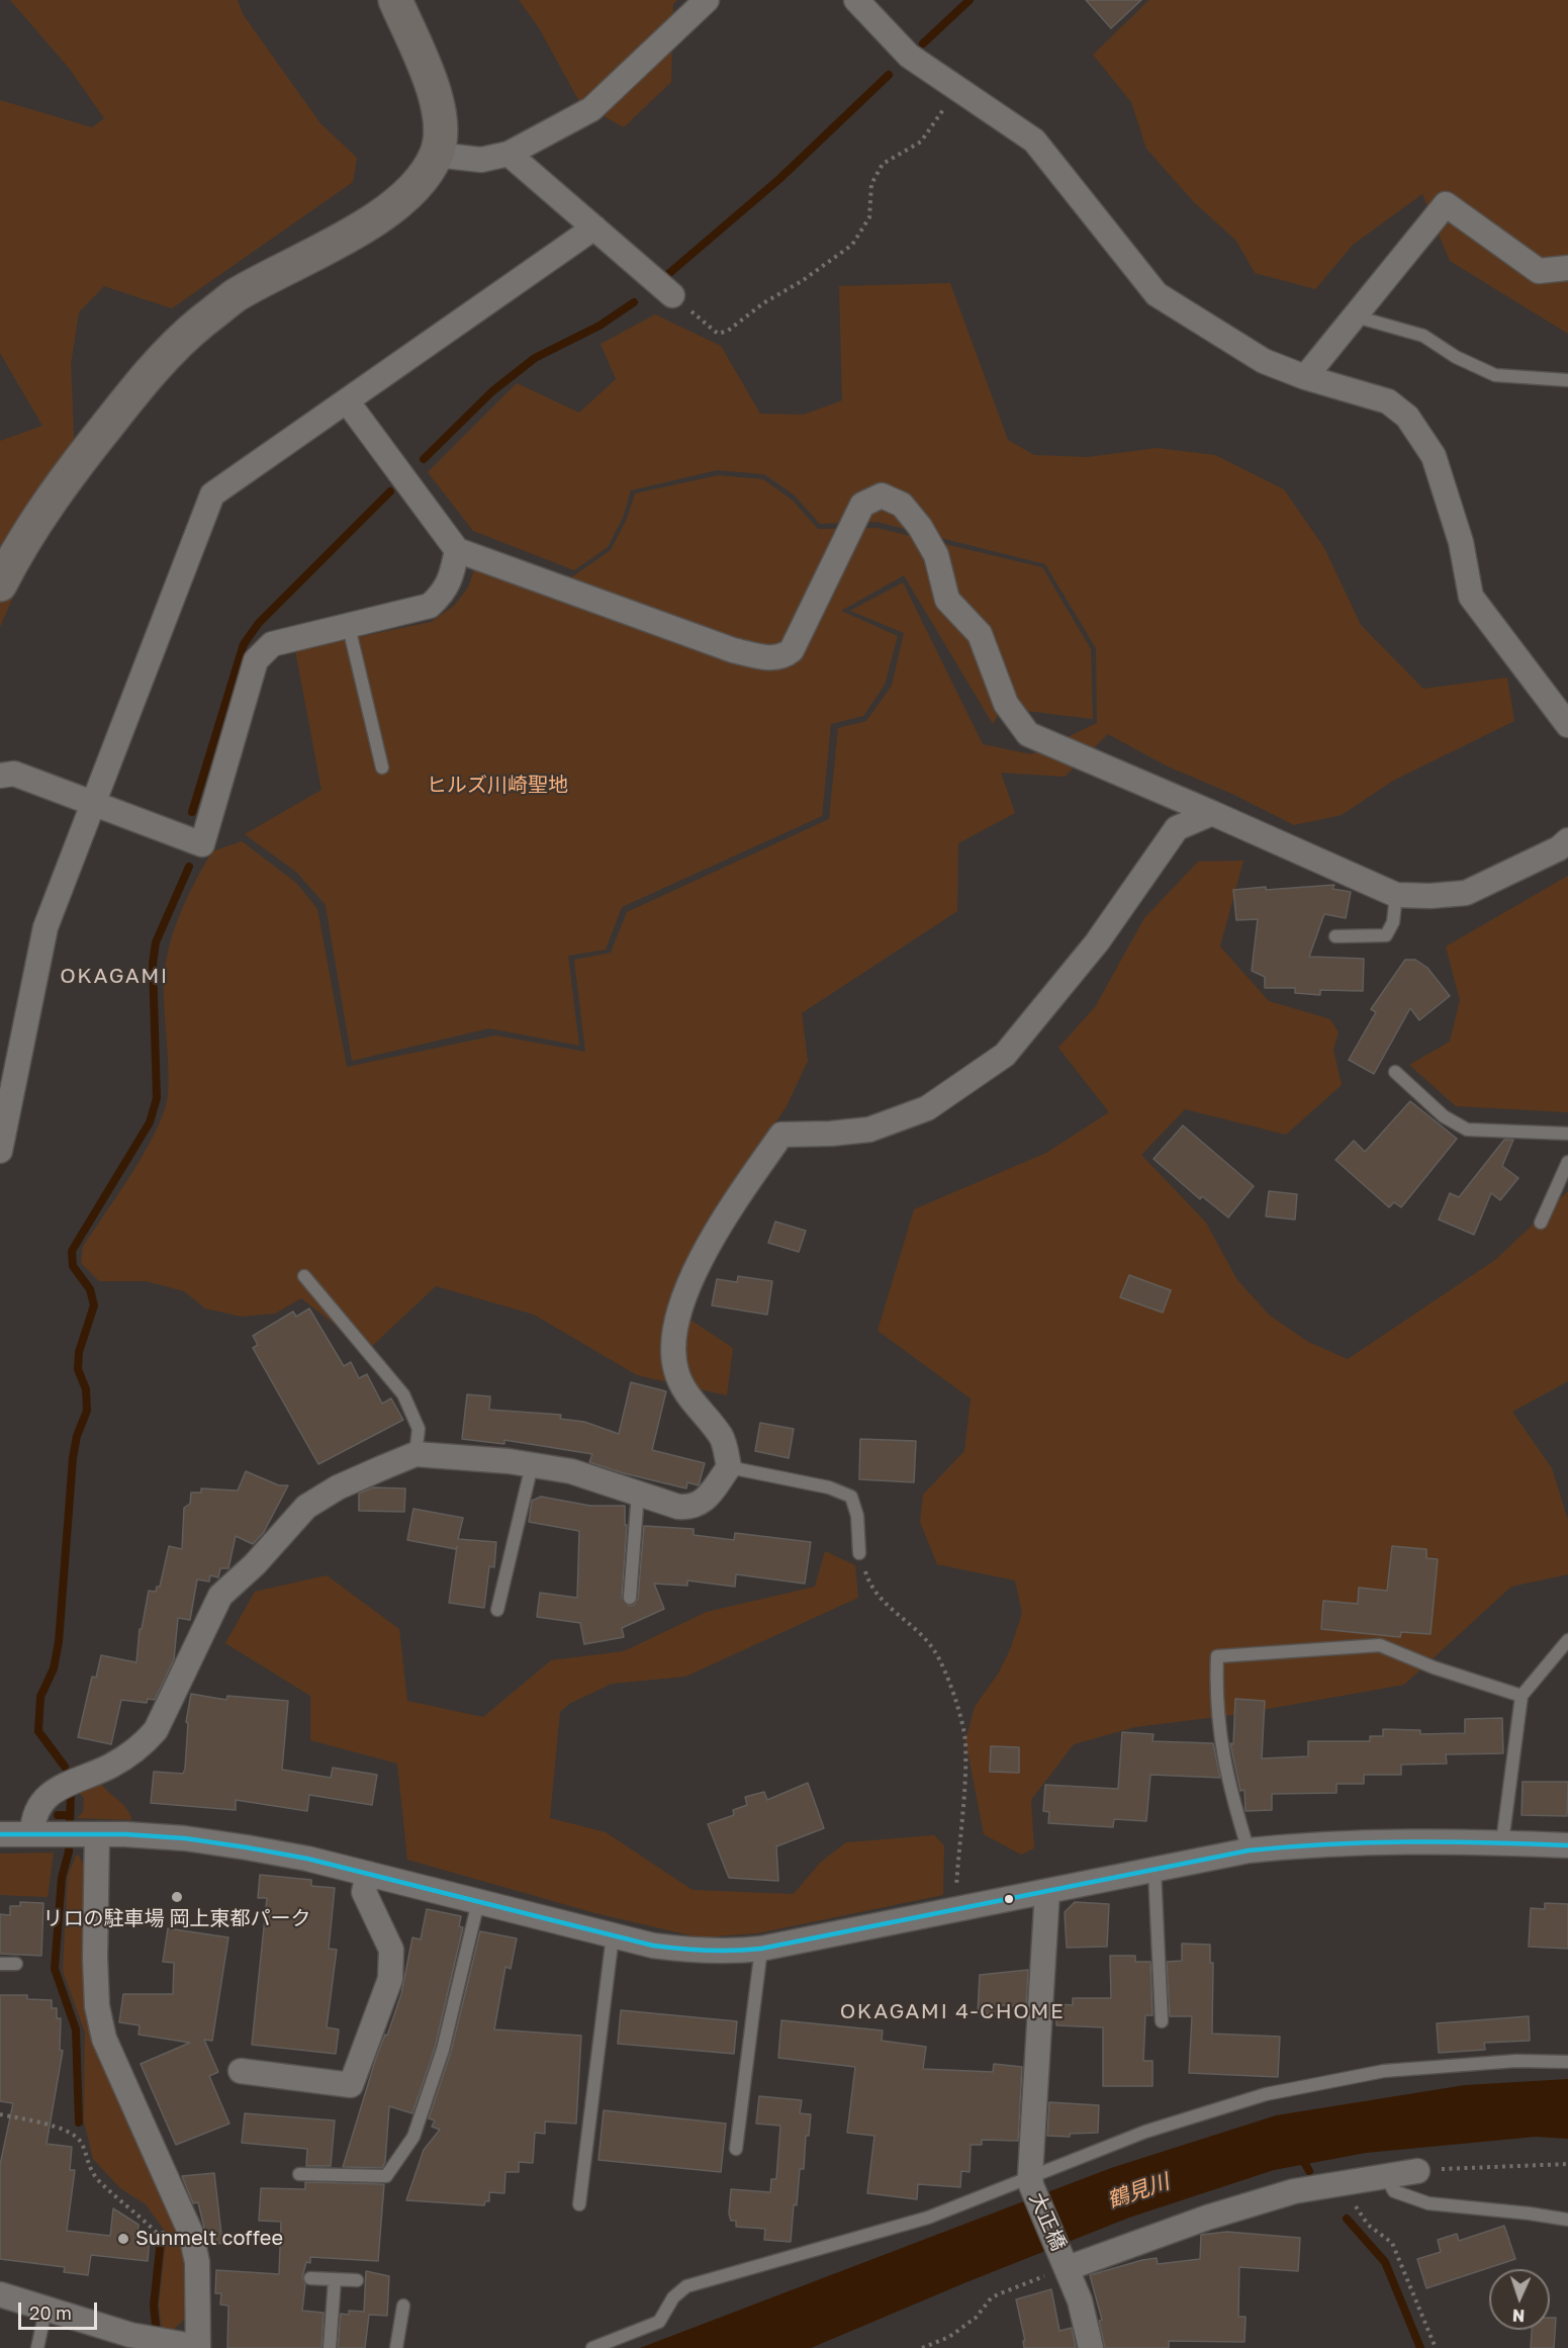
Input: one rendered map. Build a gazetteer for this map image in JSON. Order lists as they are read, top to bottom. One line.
{"streets":{"street":["大正橋"]},"districts":["OKAGAMI","OKAGAMI 4-CHOME"],"water":["鶴見川"],"parks":["ヒルズ川崎聖地"],"places":["リロの駐車場 岡上東都パーク","Sunmelt coffee"],"scale_bar":"20 m","north":"bottom"}
